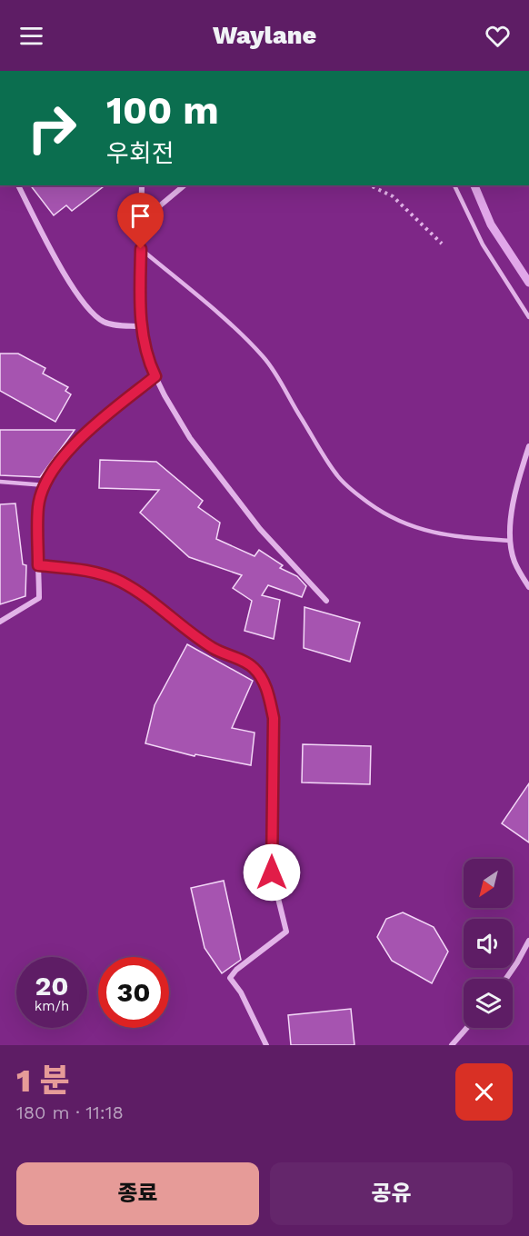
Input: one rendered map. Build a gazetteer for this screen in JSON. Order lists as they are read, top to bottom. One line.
{"north":"bottom left","page":{"header":"Waylane","turn":["100 m","우회전"],"speed":"20 km/h","limit":"30","heading":["1 분","180 m · 11:18"],"buttons":["종료","공유"]}}
